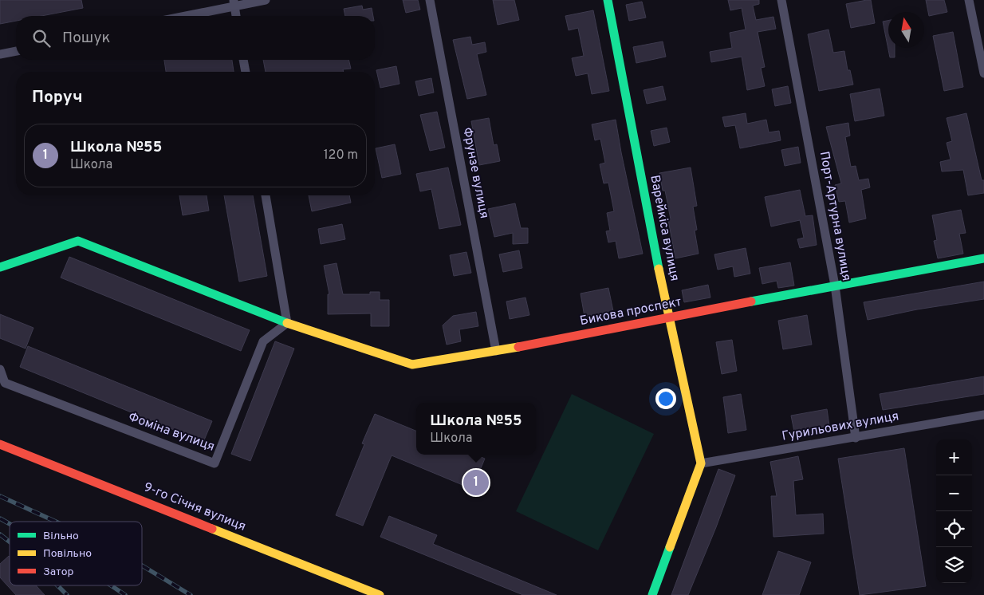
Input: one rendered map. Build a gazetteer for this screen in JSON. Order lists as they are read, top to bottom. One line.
{"streets":{"street":["Фрунзе вулиця","Порт-Артурна вулиця","Варейкіса вулиця","Бикова проспект","Гурильових вулиця","Фоміна вулиця","9-го Січня вулиця"]},"crossings":[["Фрунзе вулиця","Бикова проспект"],["Порт-Артурна вулиця","Бикова проспект"],["Порт-Артурна вулиця","Гурильових вулиця"],["Варейкіса вулиця","Бикова проспект"],["Варейкіса вулиця","Гурильових вулиця"],["Бикова проспект","Фоміна вулиця"]],"legend":["Вільно","Повільно","Затор"],"north":"top","page":{"search":"Пошук","heading":"Поруч","list":[{"mark":"1","name":"Школа №55","note":"Школа","value":"120 m"}],"popup":["Школа №55","Школа"],"map_buttons":["+","−"],"pins":"1"}}
